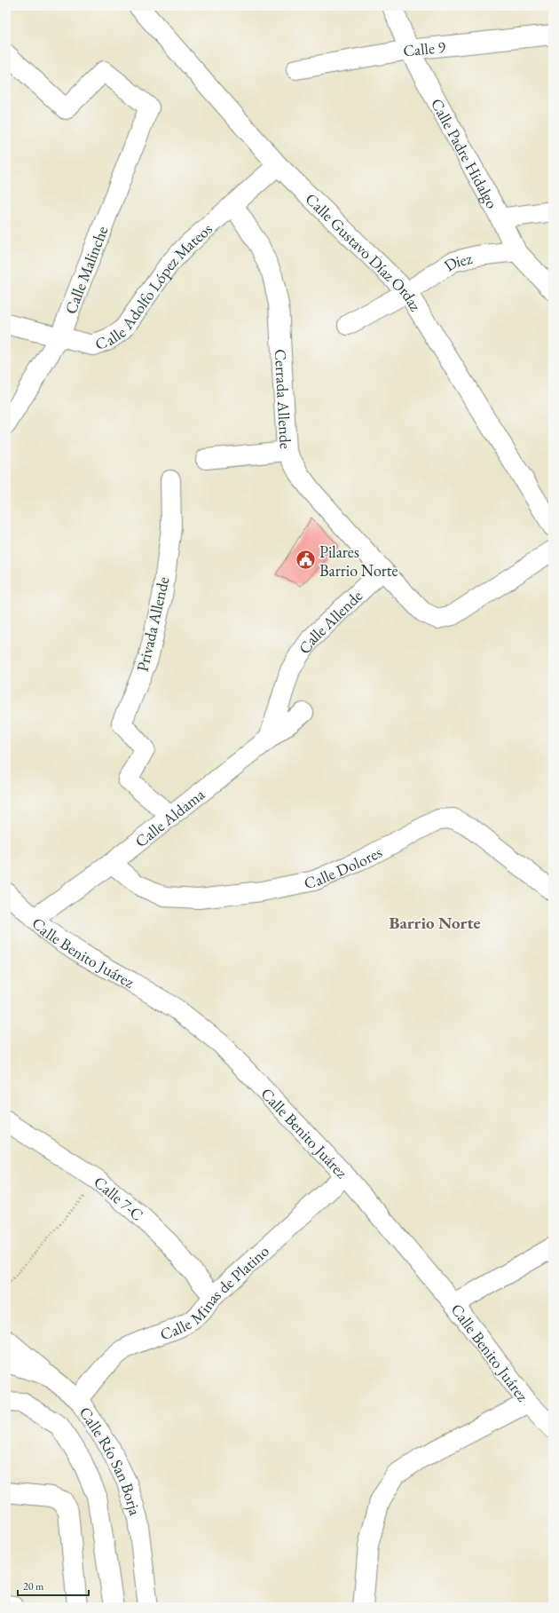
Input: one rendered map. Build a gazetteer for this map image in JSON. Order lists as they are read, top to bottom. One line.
{"streets":{"street":["Calle 9","Calle Padre Hidalgo","Calle Gustavo Díaz Ordaz","Diez","Calle Malinche","Calle Adolfo López Mateos","Cerrada Allende","Calle Allende","Privada Allende","Calle Aldama","Calle Dolores","Calle Benito Juárez","Calle 7-C","Calle Minas de Platino","Calle Río San Borja"]},"crossings":[["Calle 9","Calle Padre Hidalgo"],["Calle Padre Hidalgo","Diez"],["Calle Gustavo Díaz Ordaz","Diez"],["Calle Gustavo Díaz Ordaz","Calle Adolfo López Mateos"],["Calle Malinche","Calle Adolfo López Mateos"],["Calle Adolfo López Mateos","Cerrada Allende"],["Cerrada Allende","Calle Allende"],["Calle Allende","Calle Aldama"],["Privada Allende","Calle Aldama"],["Calle Aldama","Calle Dolores"],["Calle Aldama","Calle Benito Juárez"],["Calle Benito Juárez","Calle Minas de Platino"],["Calle 7-C","Calle Minas de Platino"],["Calle Minas de Platino","Calle Río San Borja"]],"districts":["Barrio Norte"],"places":{"public building":["Pilares Barrio Norte"]},"scale_bar":"20 m"}
